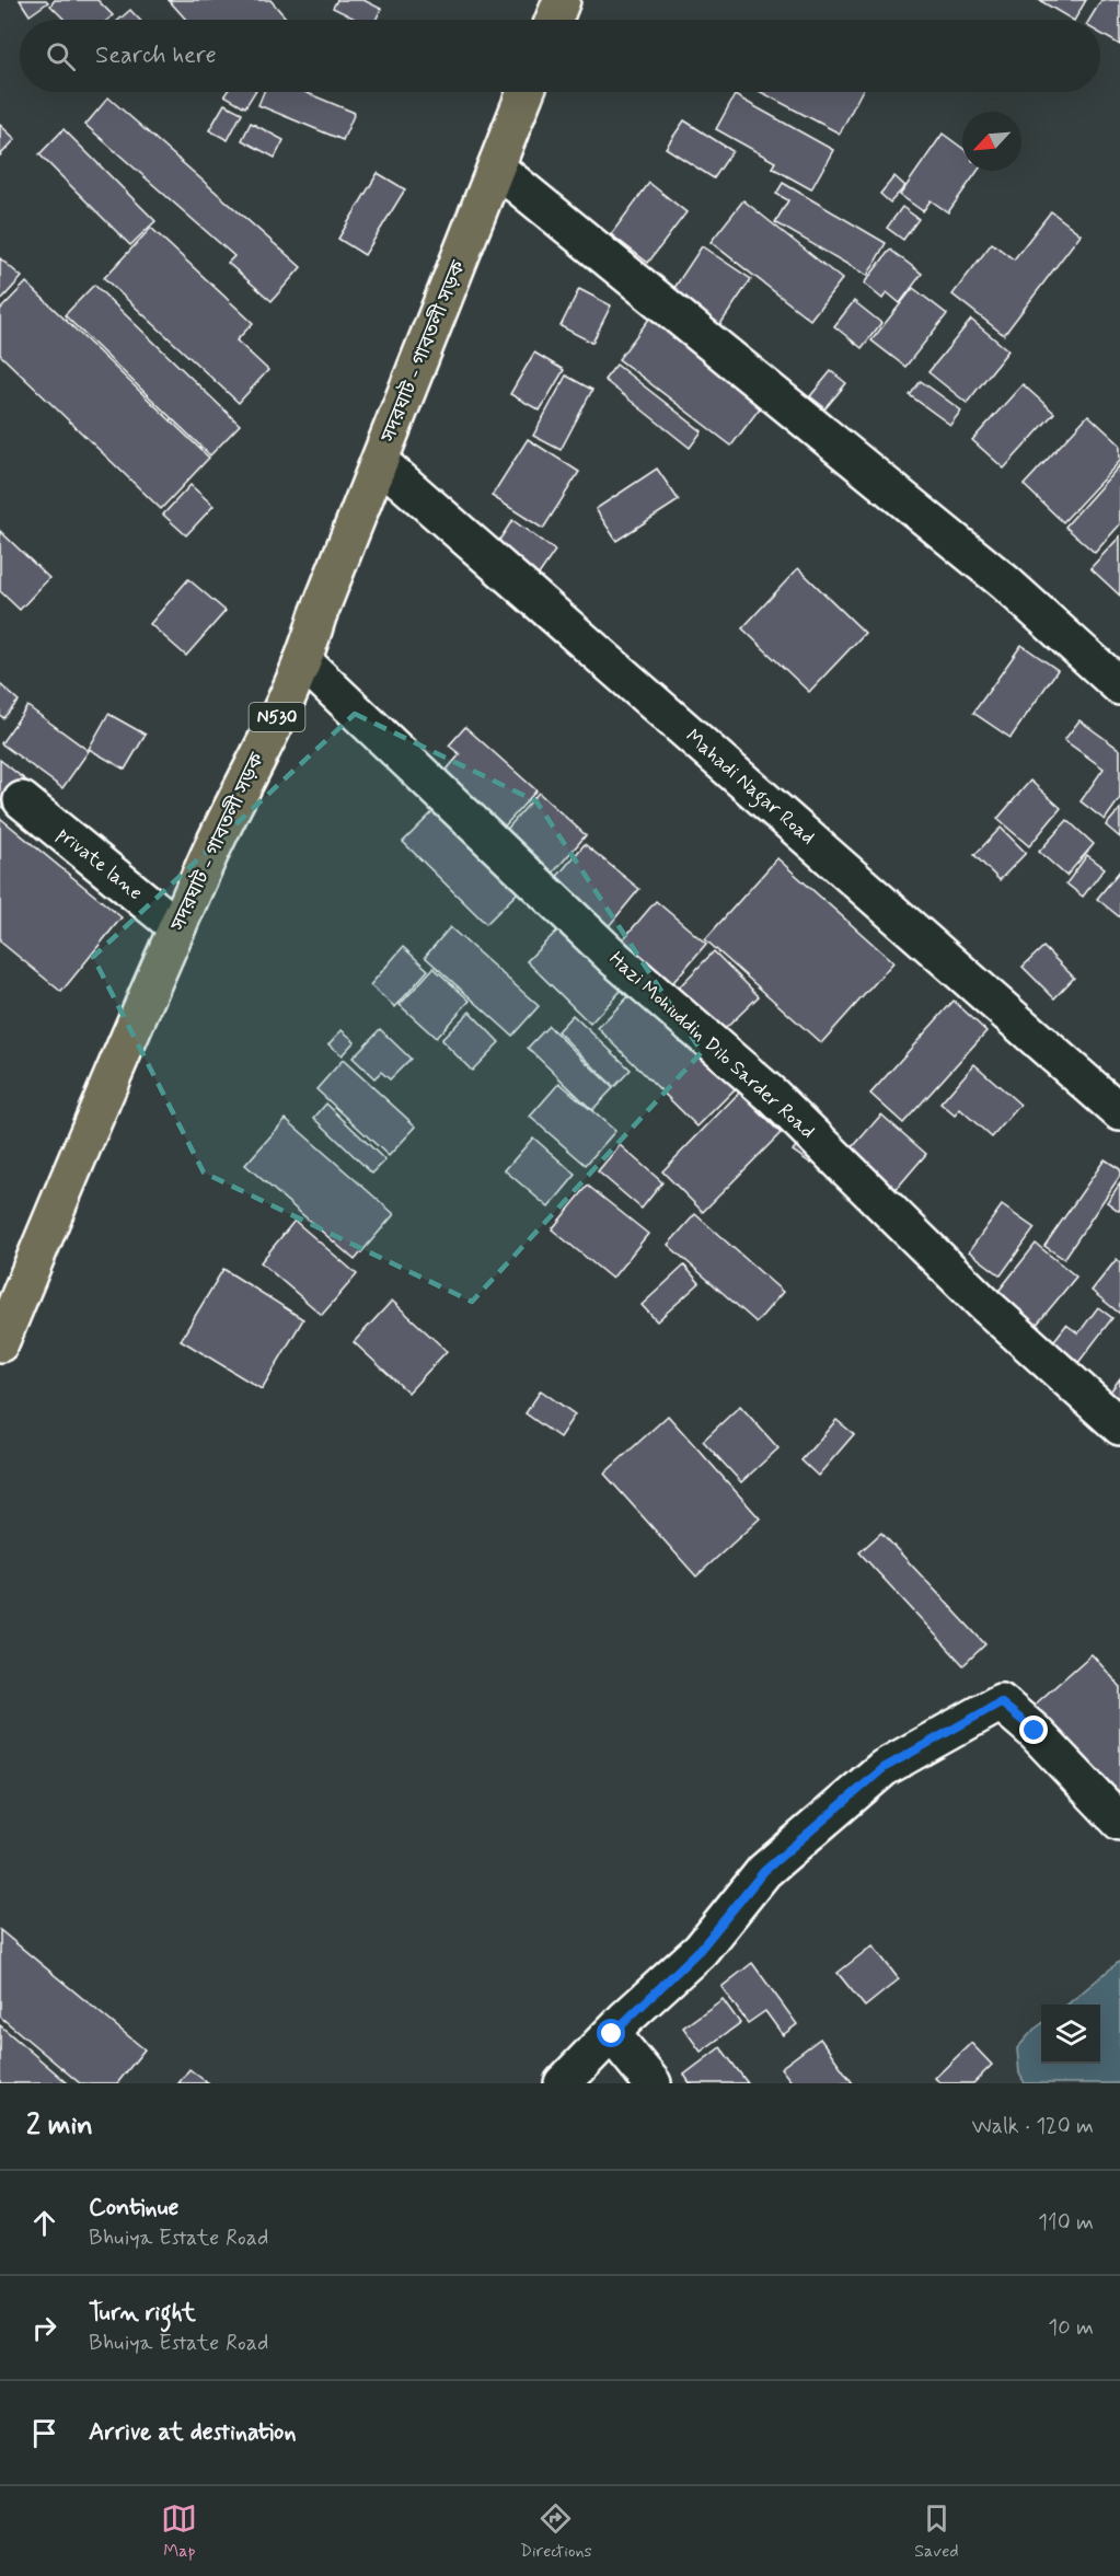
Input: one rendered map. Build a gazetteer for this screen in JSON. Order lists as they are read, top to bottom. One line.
{"streets":{"highway":["সদরঘাট - গাবতলী সড়ক","N530"],"street":["Mahadi Nagar Road","private lane","Hazi Mohiuddin Dilo Sarder Road"]},"crossings":[["সদরঘাট - গাবতলী সড়ক","Mahadi Nagar Road"],["সদরঘাট - গাবতলী সড়ক","private lane"],["সদরঘাট - গাবতলী সড়ক","Hazi Mohiuddin Dilo Sarder Road"]],"north":"bottom left","page":{"search":"Search here","heading":["2 min","Walk · 120 m"],"list":[["Continue","Bhuiya Estate Road","110 m"],["Turn right","Bhuiya Estate Road","10 m"],"Arrive at destination"],"nav":["Map","Directions","Saved"]}}
